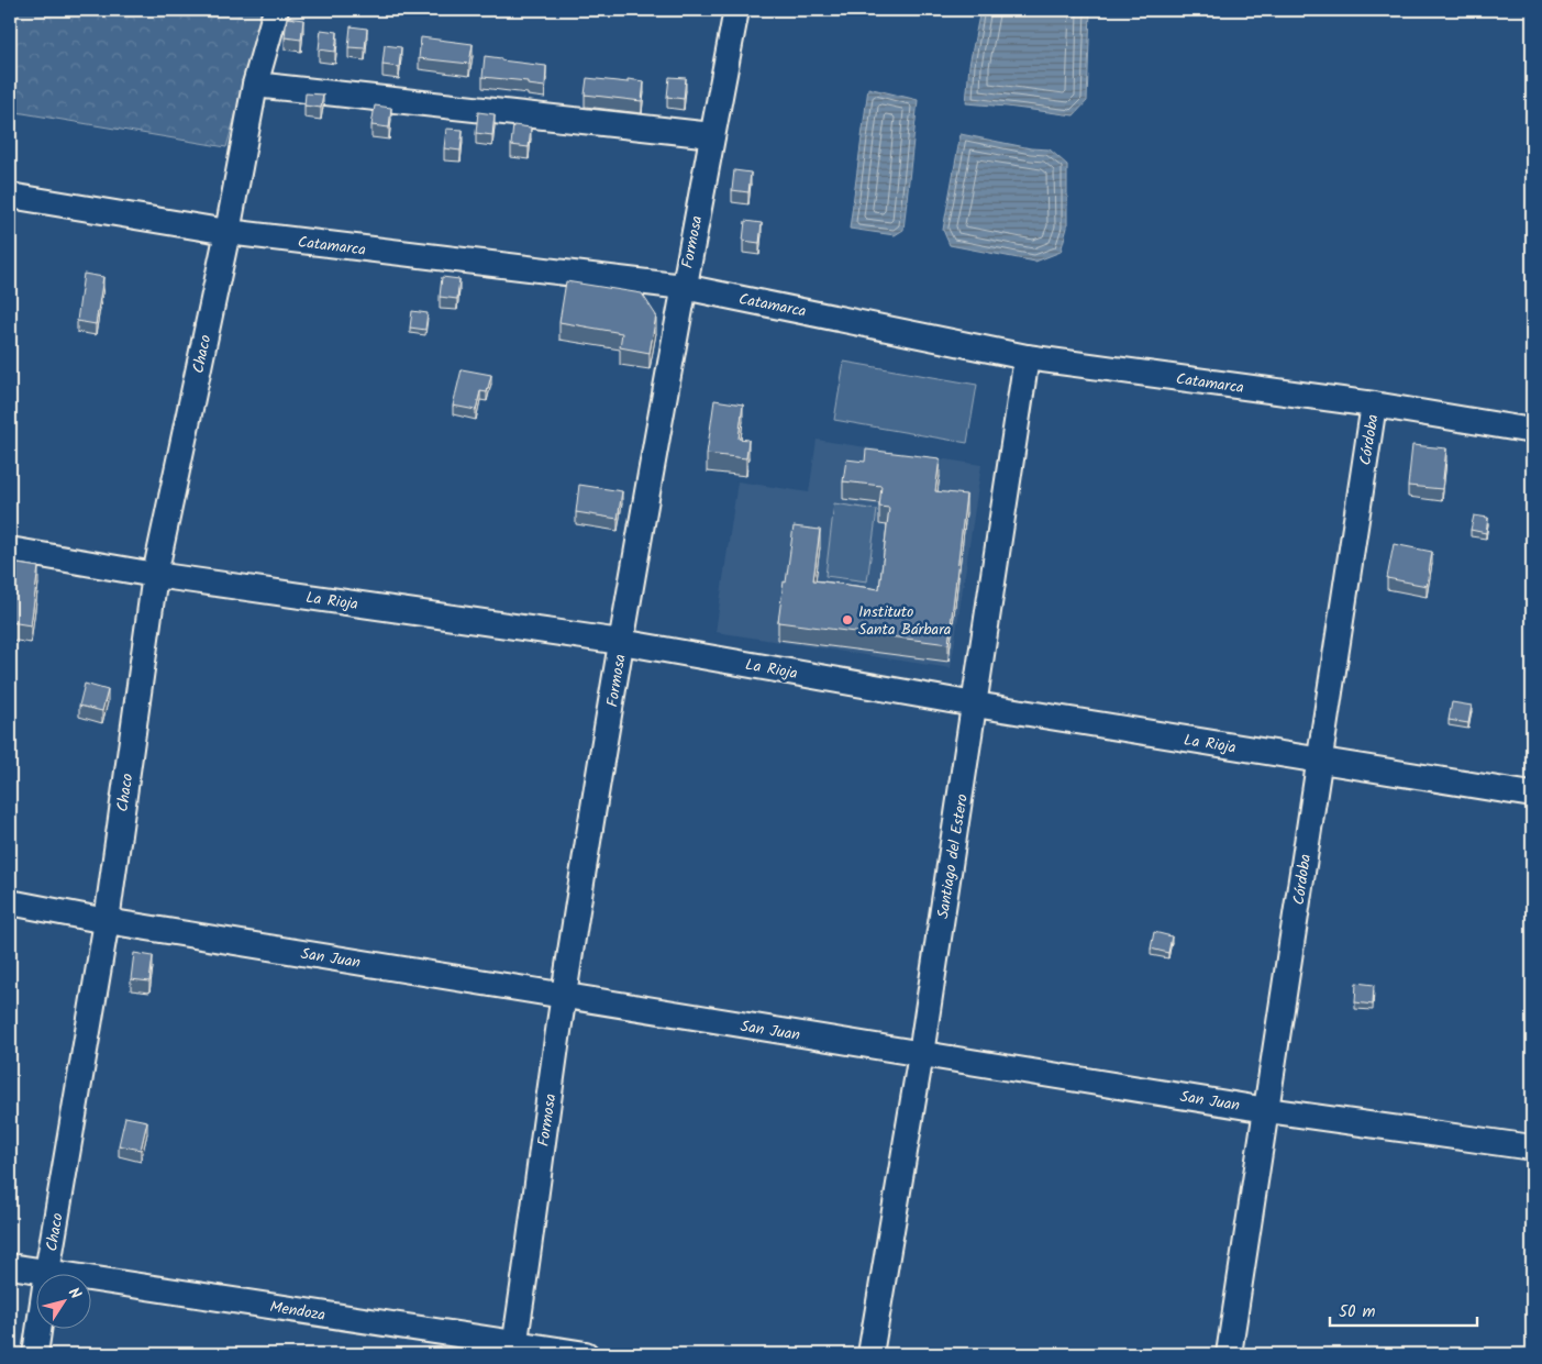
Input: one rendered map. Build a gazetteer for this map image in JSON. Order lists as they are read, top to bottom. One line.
{"streets":{"street":["Formosa","Catamarca","Chaco","Córdoba","La Rioja","Santiago del Estero","San Juan","Mendoza"]},"crossings":[["Formosa","Catamarca"],["Formosa","La Rioja"],["Formosa","San Juan"],["Formosa","Mendoza"],["Catamarca","Chaco"],["Catamarca","Córdoba"],["Catamarca","Santiago del Estero"],["Chaco","La Rioja"],["Chaco","San Juan"],["Chaco","Mendoza"],["Córdoba","La Rioja"],["Córdoba","San Juan"],["La Rioja","Santiago del Estero"],["Santiago del Estero","San Juan"]],"places":["Instituto Santa Bárbara"],"scale_bar":"50 m","north":"top right"}
